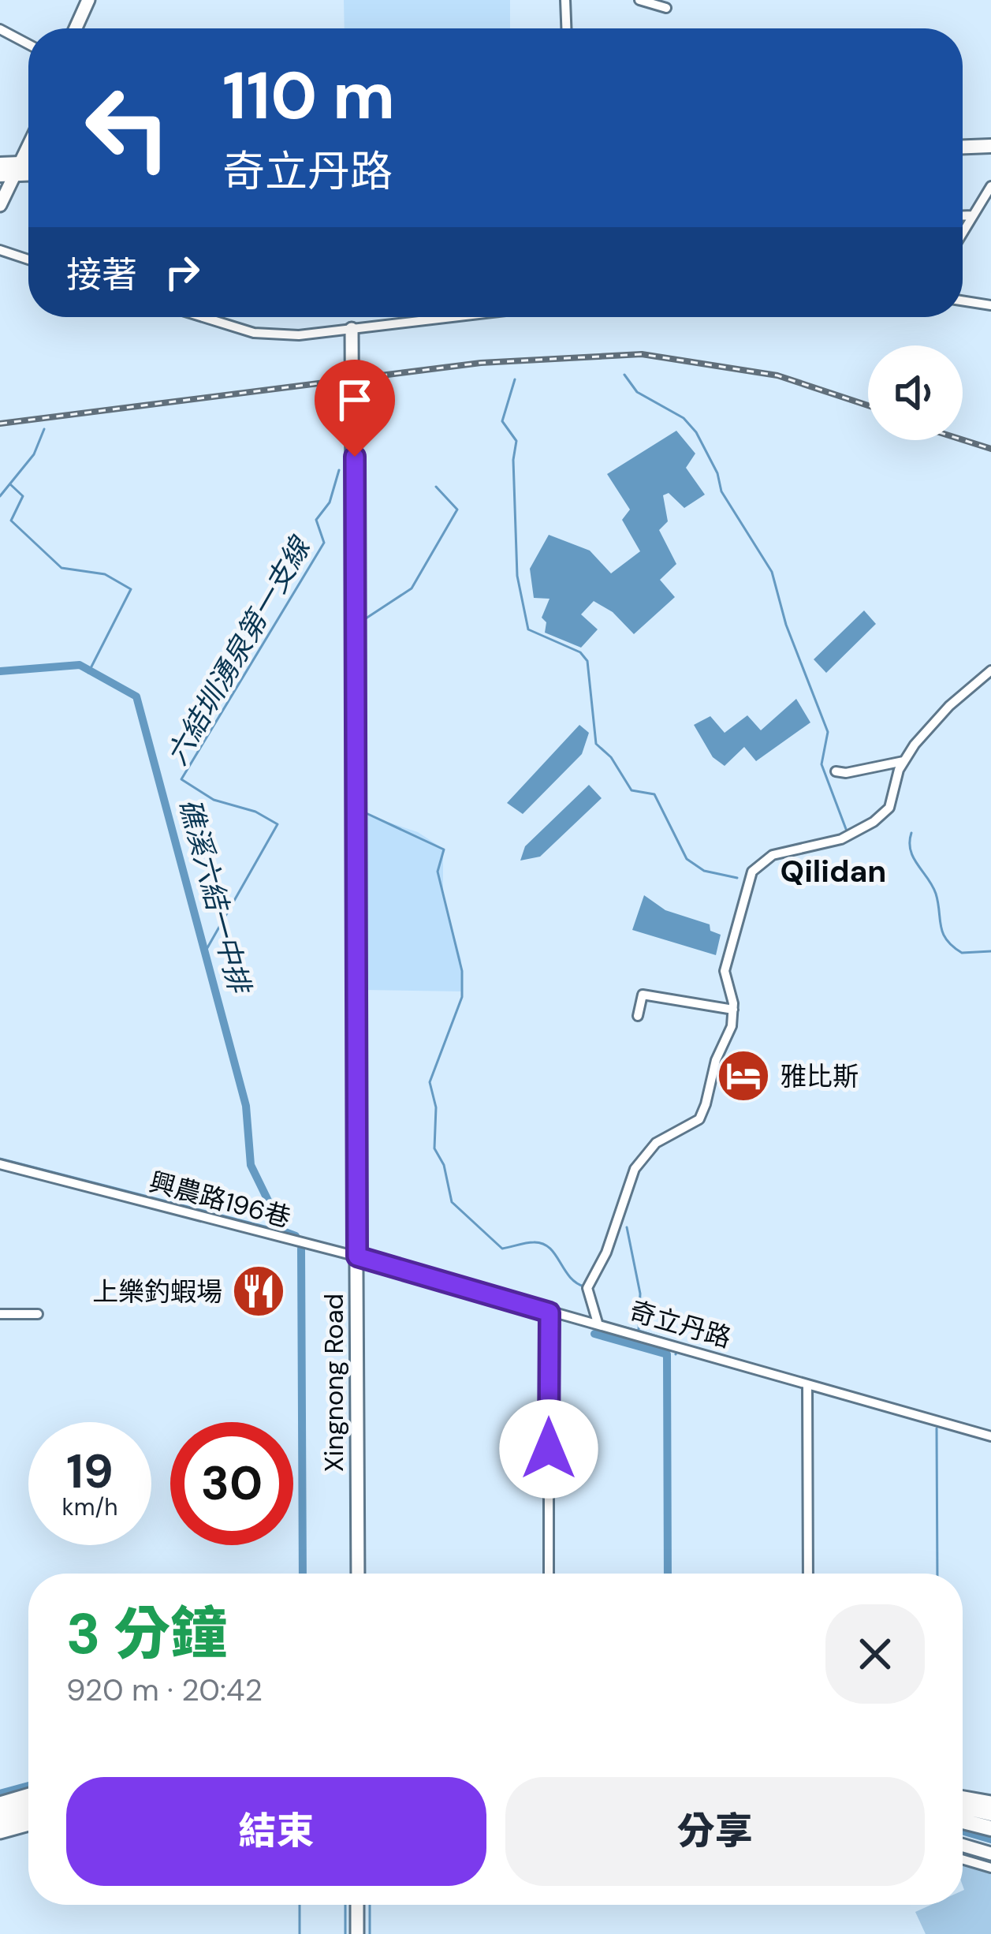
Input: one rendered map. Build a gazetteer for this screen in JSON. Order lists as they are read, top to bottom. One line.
{"streets":{"street":["興農路196巷","奇立丹路","Xingnong Road"]},"crossings":[["興農路196巷","奇立丹路"],["興農路196巷","Xingnong Road"],["奇立丹路","Xingnong Road"]],"districts":["Qilidan"],"water":["六結圳湧泉第一支線","礁溪六結一中排"],"places":{"hotel":["雅比斯"],"restaurant":["上樂釣蝦場"]},"page":{"turn":["110 m","奇立丹路"],"then":"接著","speed":"19 km/h","limit":"30","heading":["3 分鐘","920 m · 20:42"],"buttons":["結束","分享"]}}
